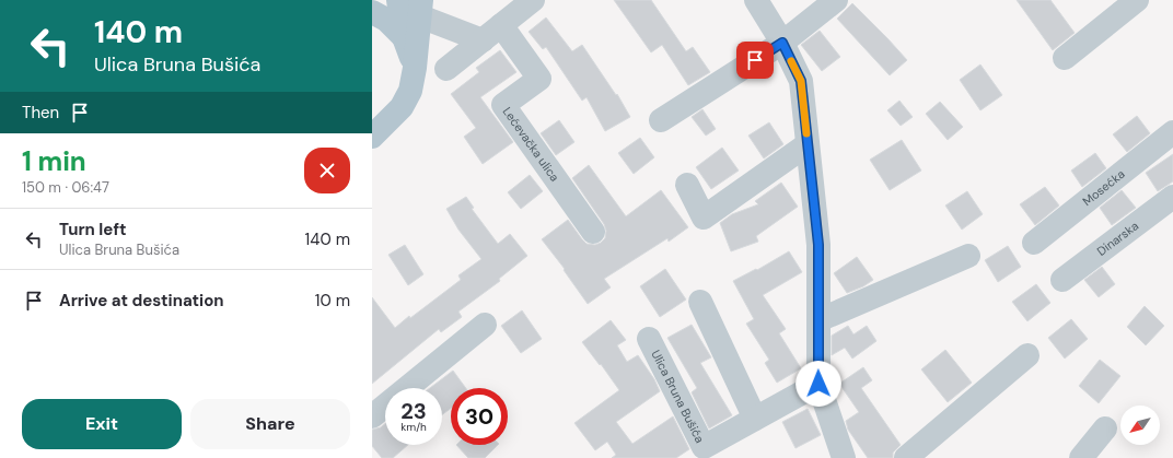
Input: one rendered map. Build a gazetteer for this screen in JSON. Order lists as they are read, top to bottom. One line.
{"streets":{"street":["Lećevačka ulica","Mosećka","Dinarska","Ulica Bruna Bušića"]},"north":"bottom left","page":{"turn":["140 m","Ulica Bruna Bušića"],"then":"Then","heading":["1 min","150 m · 06:47"],"list":[{"name":"Turn left","note":"Ulica Bruna Bušića","value":"140 m"},{"name":"Arrive at destination","value":"10 m"}],"speed":"23 km/h","limit":"30","buttons":["Exit","Share"]}}
